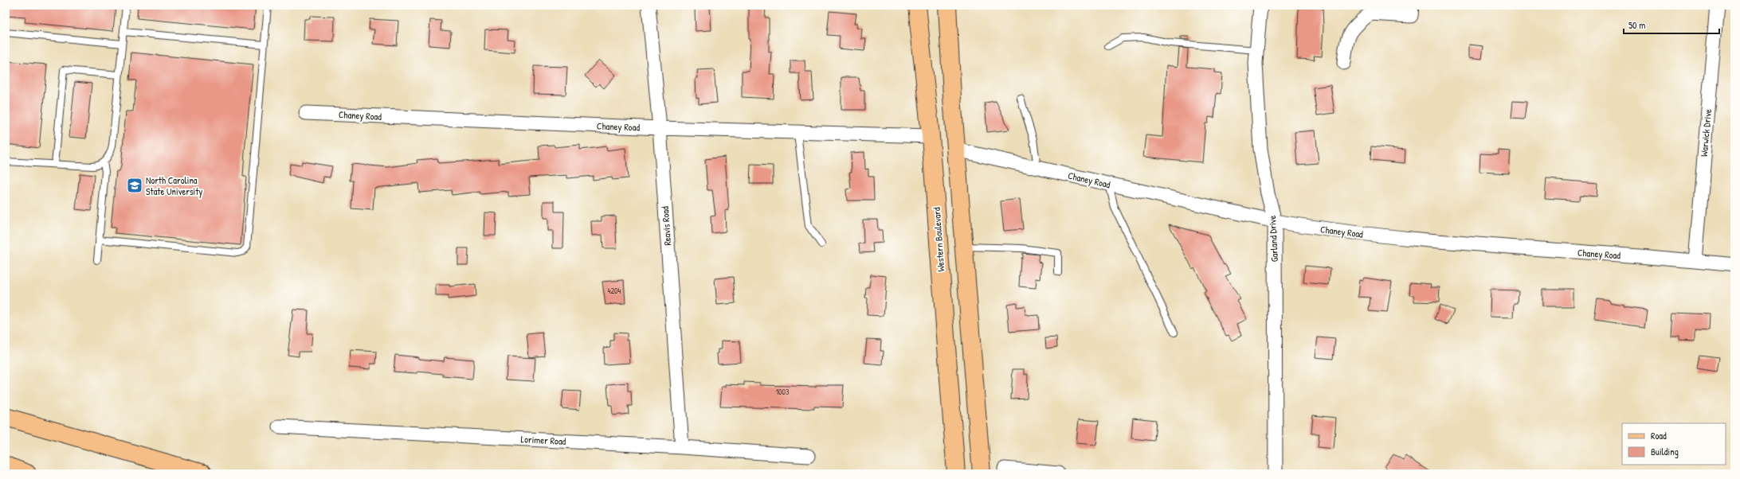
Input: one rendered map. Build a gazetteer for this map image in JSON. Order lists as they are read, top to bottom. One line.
{"streets":{"main road":["Western Boulevard"],"street":["Chaney Road","Warwick Drive","Reavis Road","Garland Drive","Lorimer Road"]},"crossings":[["Chaney Road","Warwick Drive"],["Chaney Road","Reavis Road"],["Chaney Road","Garland Drive"],["Chaney Road","Western Boulevard"],["Reavis Road","Lorimer Road"]],"places":{"school or university":["North Carolina State University"]},"house_numbers":["4204","1003"],"legend":["Road","Building"],"scale_bar":"50 m"}
